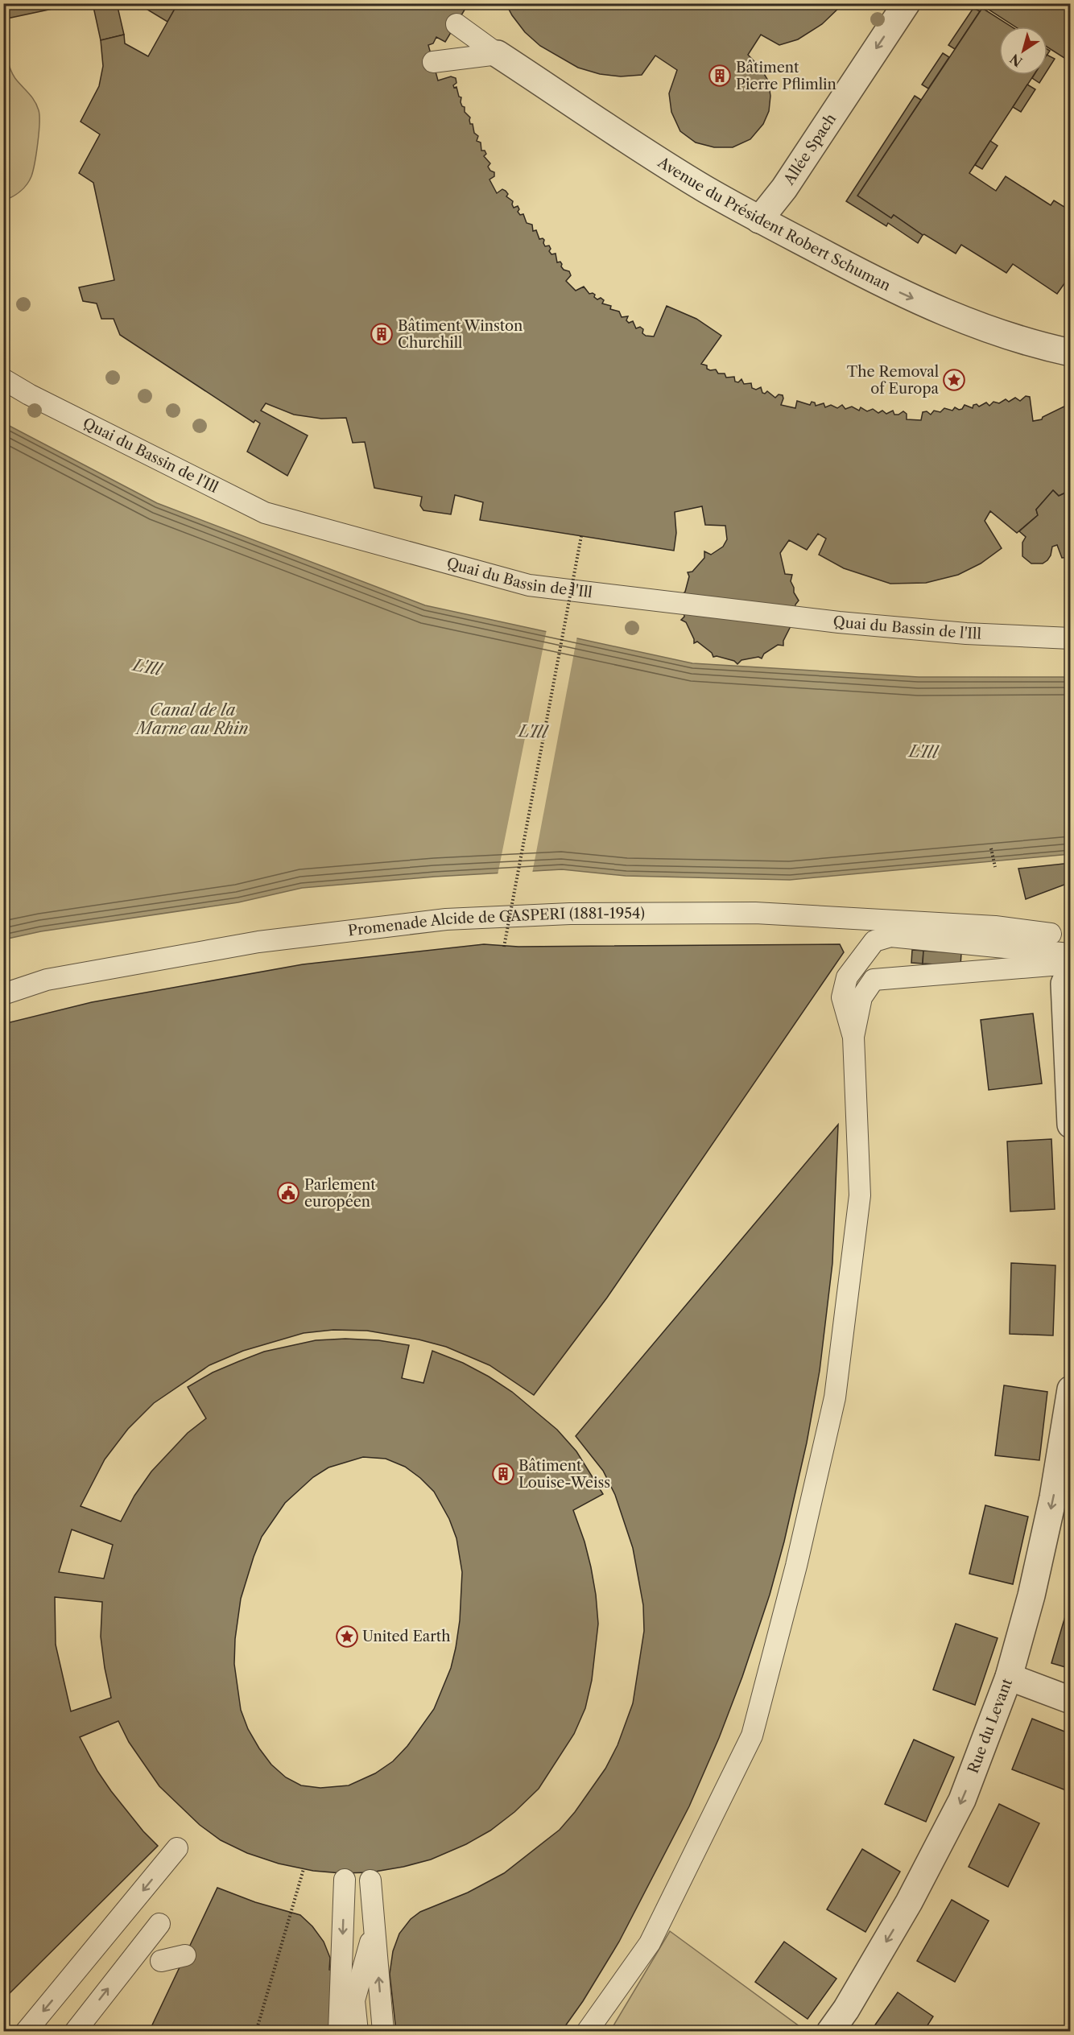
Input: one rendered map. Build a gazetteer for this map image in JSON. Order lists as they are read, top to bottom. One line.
{"streets":{"street":["Allée Spach","Avenue du Président Robert Schuman","Rue du Levant"],"lane":["Quai du Bassin de l'Ill","Promenade Alcide de GASPERI (1881-1954)"]},"crossings":[["Allée Spach","Avenue du Président Robert Schuman"]],"one_way":["Allée Spach","Avenue du Président Robert Schuman","Rue du Levant"],"water":["L'Ill","Canal de la Marne au Rhin"],"places":{"building":["Bâtiment Pierre Pflimlin","Bâtiment Winston Churchill","Bâtiment Louise-Weiss"],"place":["The Removal of Europa","United Earth"],"public building":["Parlement européen"]},"north":"bottom left"}
